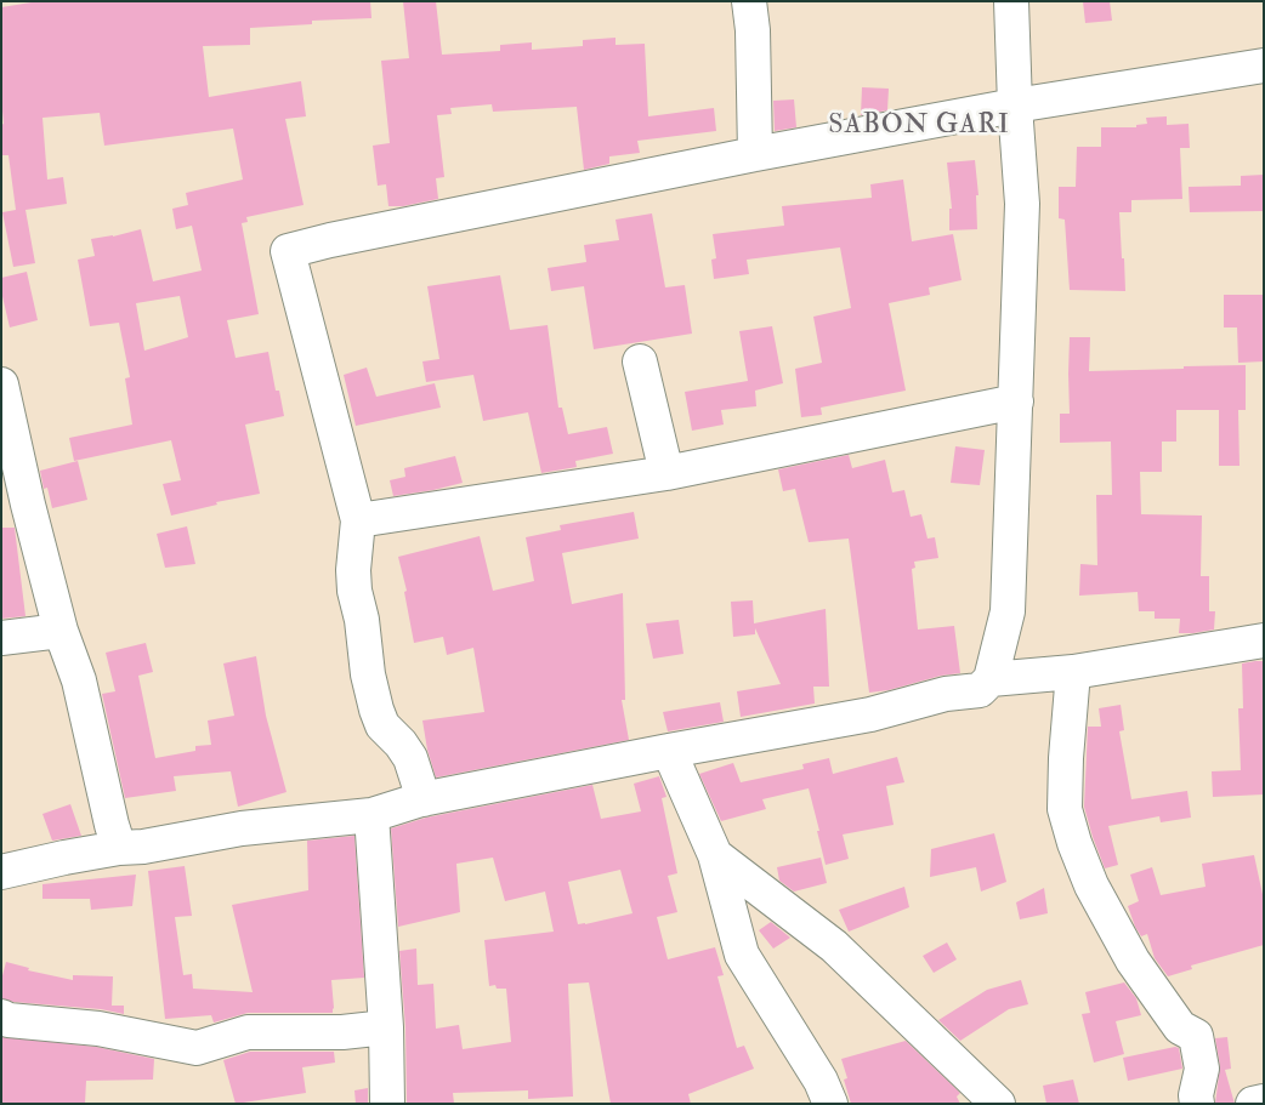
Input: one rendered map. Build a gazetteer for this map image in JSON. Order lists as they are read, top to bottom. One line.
{"districts":["SABON GARI"]}
